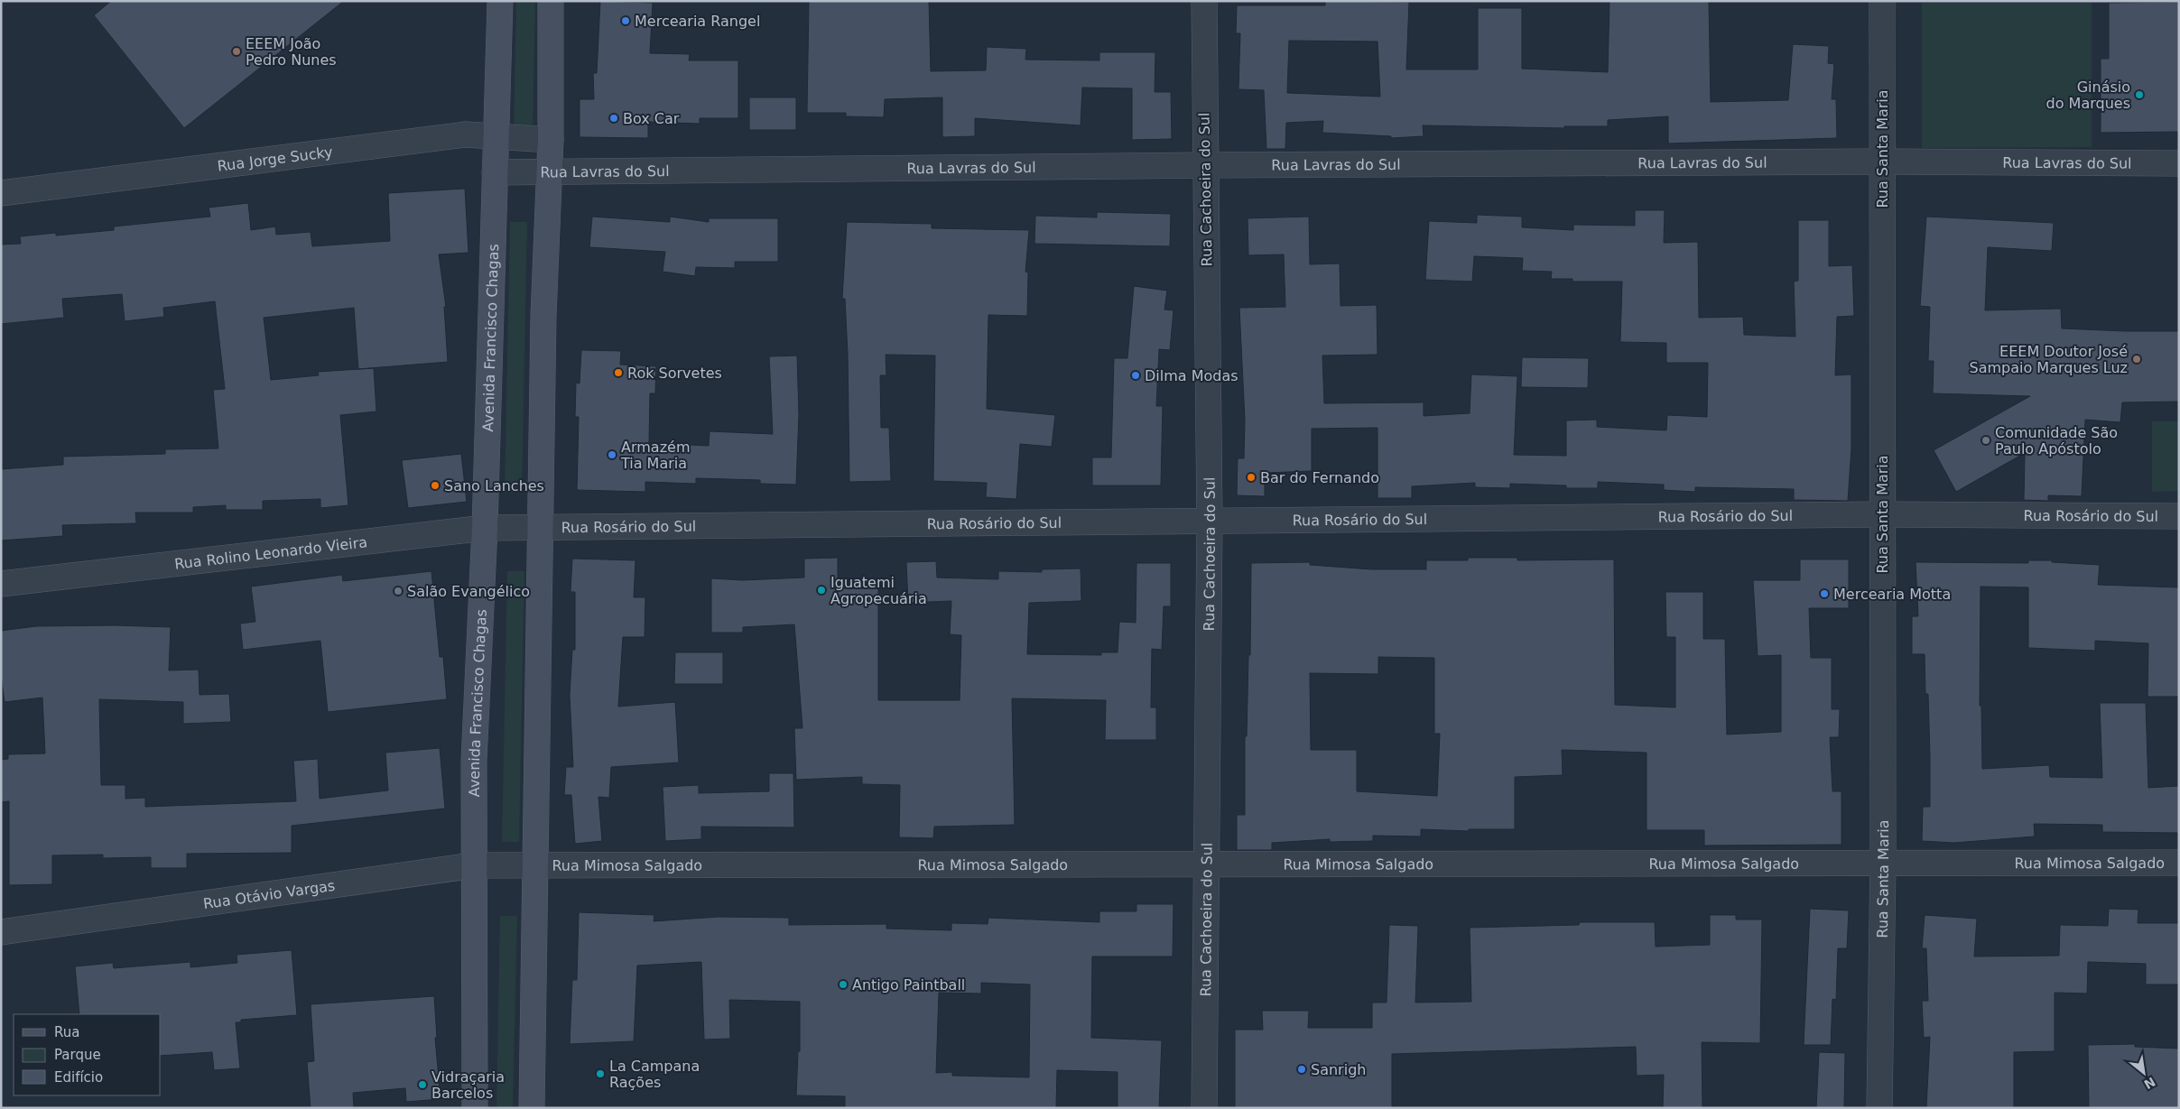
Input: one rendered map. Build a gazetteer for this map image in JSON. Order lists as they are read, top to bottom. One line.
{"streets":{"main road":["Avenida Francisco Chagas"],"street":["Rua Santa Maria","Rua Jorge Sucky","Rua Lavras do Sul","Rua Cachoeira do Sul","Rua Rosário do Sul","Rua Rolino Leonardo Vieira","Rua Mimosa Salgado","Rua Otávio Vargas"]},"crossings":[["Rua Santa Maria","Rua Lavras do Sul"],["Rua Santa Maria","Rua Rosário do Sul"],["Rua Santa Maria","Rua Mimosa Salgado"],["Rua Jorge Sucky","Avenida Francisco Chagas"],["Rua Lavras do Sul","Rua Cachoeira do Sul"],["Rua Lavras do Sul","Avenida Francisco Chagas"],["Rua Cachoeira do Sul","Rua Rosário do Sul"],["Rua Cachoeira do Sul","Rua Mimosa Salgado"],["Avenida Francisco Chagas","Rua Rolino Leonardo Vieira"],["Avenida Francisco Chagas","Rua Otávio Vargas"],["Rua Rosário do Sul","Rua Rolino Leonardo Vieira"],["Rua Mimosa Salgado","Rua Otávio Vargas"]],"places":["Mercearia Rangel","EEEM João Pedro Nunes","Ginásio do Marques","Box Car","EEEM Doutor José Sampaio Marques Luz","Rok Sorvetes","Dilma Modas","Comunidade São Paulo Apóstolo","Armazém Tia Maria","Bar do Fernando","Sano Lanches","Iguatemi Agropecuária","Salão Evangélico","Mercearia Motta","Antigo Paintball","Sanrigh","La Campana Rações","Vidraçaria Barcelos"],"legend":["Rua","Parque","Edifício"],"north":"bottom right"}
